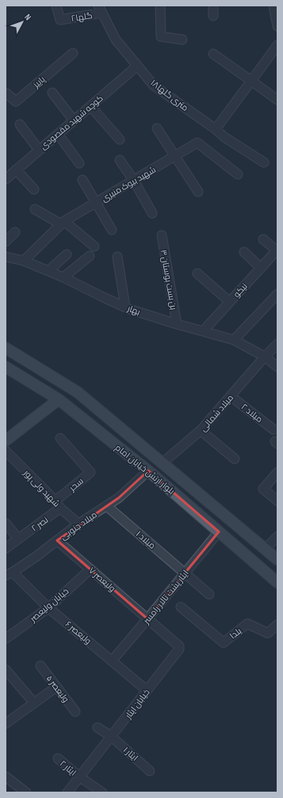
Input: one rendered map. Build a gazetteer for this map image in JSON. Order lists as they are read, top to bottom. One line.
{"streets":{"main road":["بلوار ارتش خیابان امام"],"street":["گلها۲","پاییز","۱۸متری گلها","کوچه شهید مقصودی","شهید بیوک منیری","بن بست بوستان ۳","نیکو","بهار","میلاد شمالی","میلاد ۲","سحر","شهید ولی پور","نصر ۲","میلاد جنوبی","میلاد ۱","ولیعصر ۷","ایثار پشت تالار رامسر","خیابان ولیعصر","ولیعصر ۶","یلدا","ولیعصر ۵","خیابان ایثار","ایثار ۱","ایثار ۲"]},"crossings":[["گلها۲","۱۸متری گلها"],["۱۸متری گلها","کوچه شهید مقصودی"],["شهید بیوک منیری","بهار"],["بن بست بوستان ۳","بهار"],["نیکو","بهار"],["بهار","میلاد شمالی"],["میلاد شمالی","میلاد ۲"],["میلاد شمالی","بلوار ارتش خیابان امام"],["بلوار ارتش خیابان امام","میلاد جنوبی"],["بلوار ارتش خیابان امام","ایثار پشت تالار رامسر"],["سحر","شهید ولی پور"],["سحر","نصر ۲"],["شهید ولی پور","نصر ۲"],["شهید ولی پور","میلاد جنوبی"],["میلاد جنوبی","میلاد ۱"],["میلاد جنوبی","ولیعصر ۷"],["میلاد جنوبی","ولیعصر ۶"],["میلاد ۱","ایثار پشت تالار رامسر"],["ولیعصر ۷","ایثار پشت تالار رامسر"],["ولیعصر ۷","خیابان ولیعصر"],["ولیعصر ۷","خیابان ایثار"],["ایثار پشت تالار رامسر","ولیعصر ۶"],["ایثار پشت تالار رامسر","خیابان ایثار"],["خیابان ولیعصر","ولیعصر ۶"],["ولیعصر ۶","خیابان ایثار"],["خیابان ایثار","ایثار ۱"],["خیابان ایثار","ایثار ۲"]],"north":"top right"}
